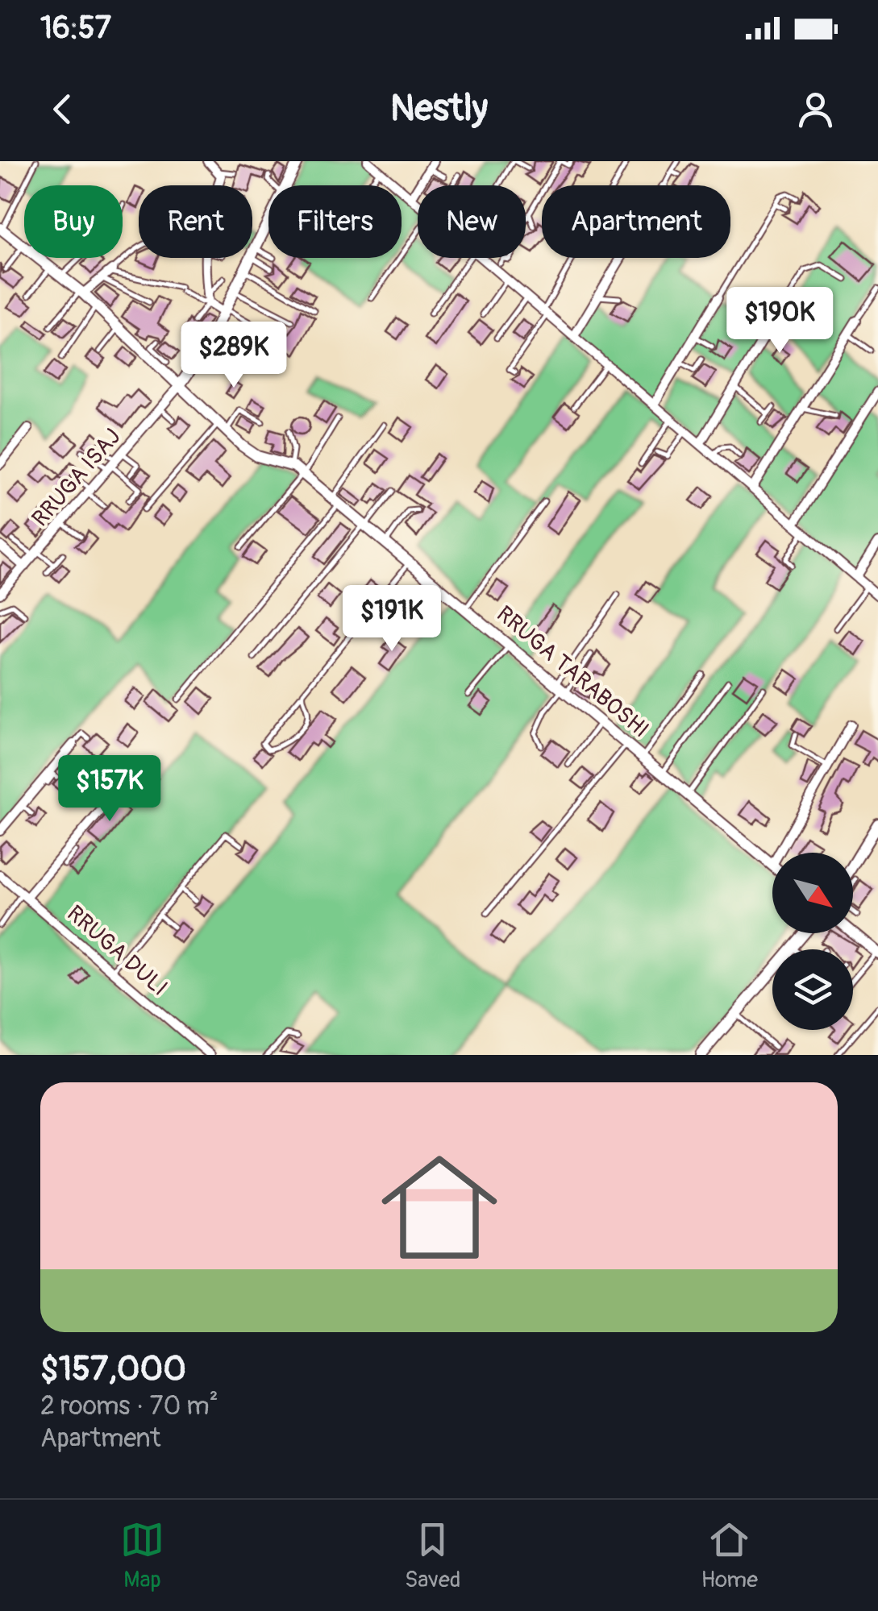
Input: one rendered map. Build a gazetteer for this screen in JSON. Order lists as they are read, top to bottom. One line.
{"streets":{"street":["RRUGA ISAJ","RRUGA TARABOSHI","RRUGA DULI"]},"crossings":[["RRUGA ISAJ","RRUGA TARABOSHI"]],"north":"bottom right","page":{"status":"16:57","header":"Nestly","chip":["Buy","Rent","Filters","New","Apartment"],"price":["$190K","$289K","$191K","$157K"],"list":[{"name":"$157,000","note":"2 rooms · 70 m² · Apartment"}],"tabs":["Map","Saved","Home"]}}
